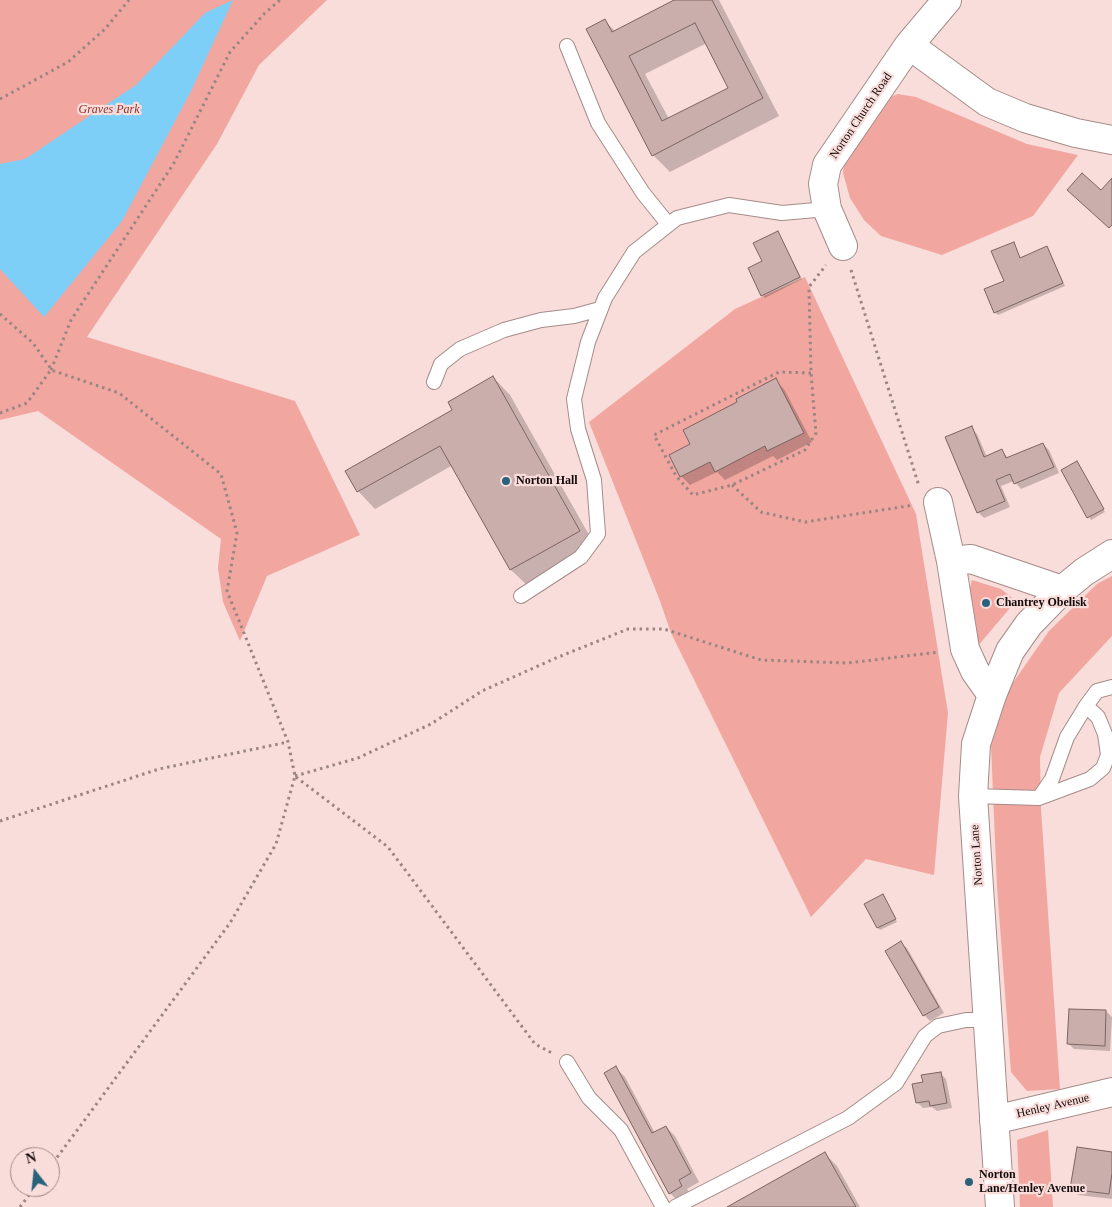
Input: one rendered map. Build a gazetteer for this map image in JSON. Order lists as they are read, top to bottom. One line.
{"streets":{"street":["Norton Church Road","Norton Lane","Henley Avenue"]},"crossings":[["Norton Lane","Henley Avenue"]],"parks":["Graves Park"],"places":["Norton Hall","Chantrey Obelisk","Norton Lane/Henley Avenue"],"north":"top"}
